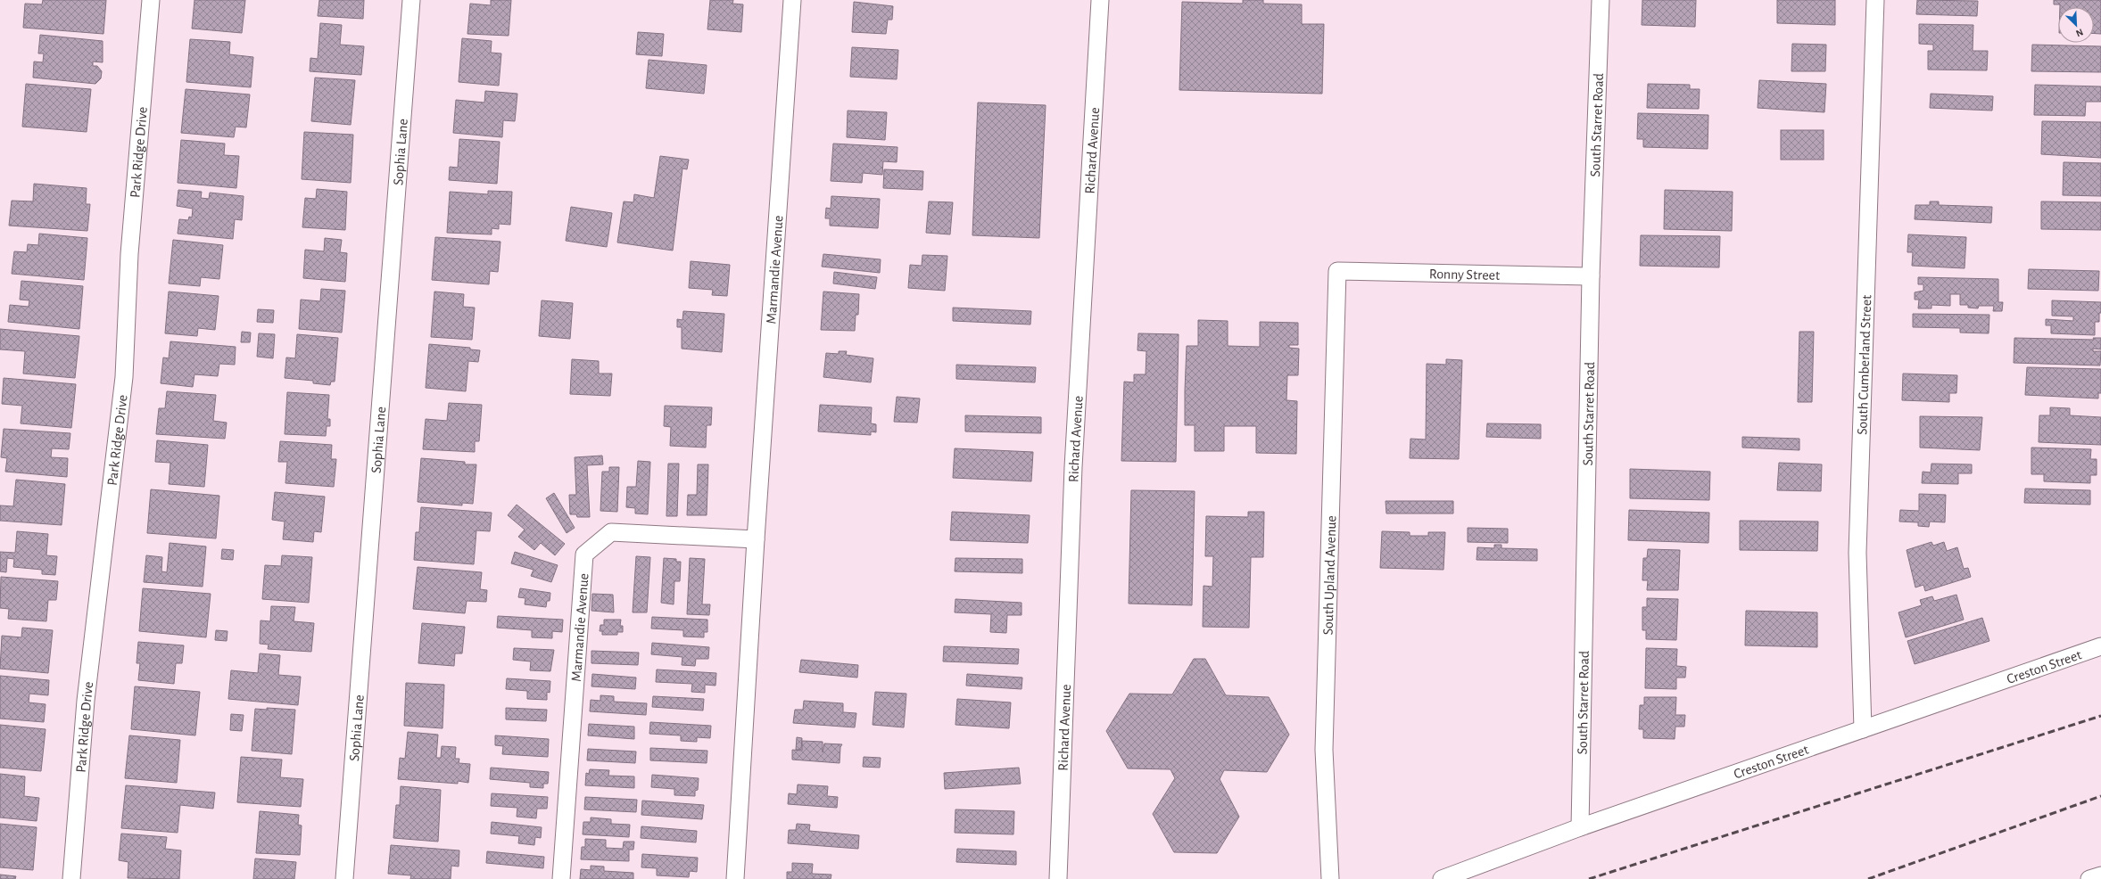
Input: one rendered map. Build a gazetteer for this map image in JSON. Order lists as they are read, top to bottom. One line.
{"streets":{"street":["South Starret Road","Richard Avenue","Sophia Lane","Park Ridge Drive","Marmandie Avenue","Ronny Street","South Cumberland Street","South Upland Avenue","Creston Street"]},"crossings":[["South Starret Road","Ronny Street"],["South Starret Road","Creston Street"],["Ronny Street","South Upland Avenue"],["South Cumberland Street","Creston Street"]],"north":"bottom right"}
